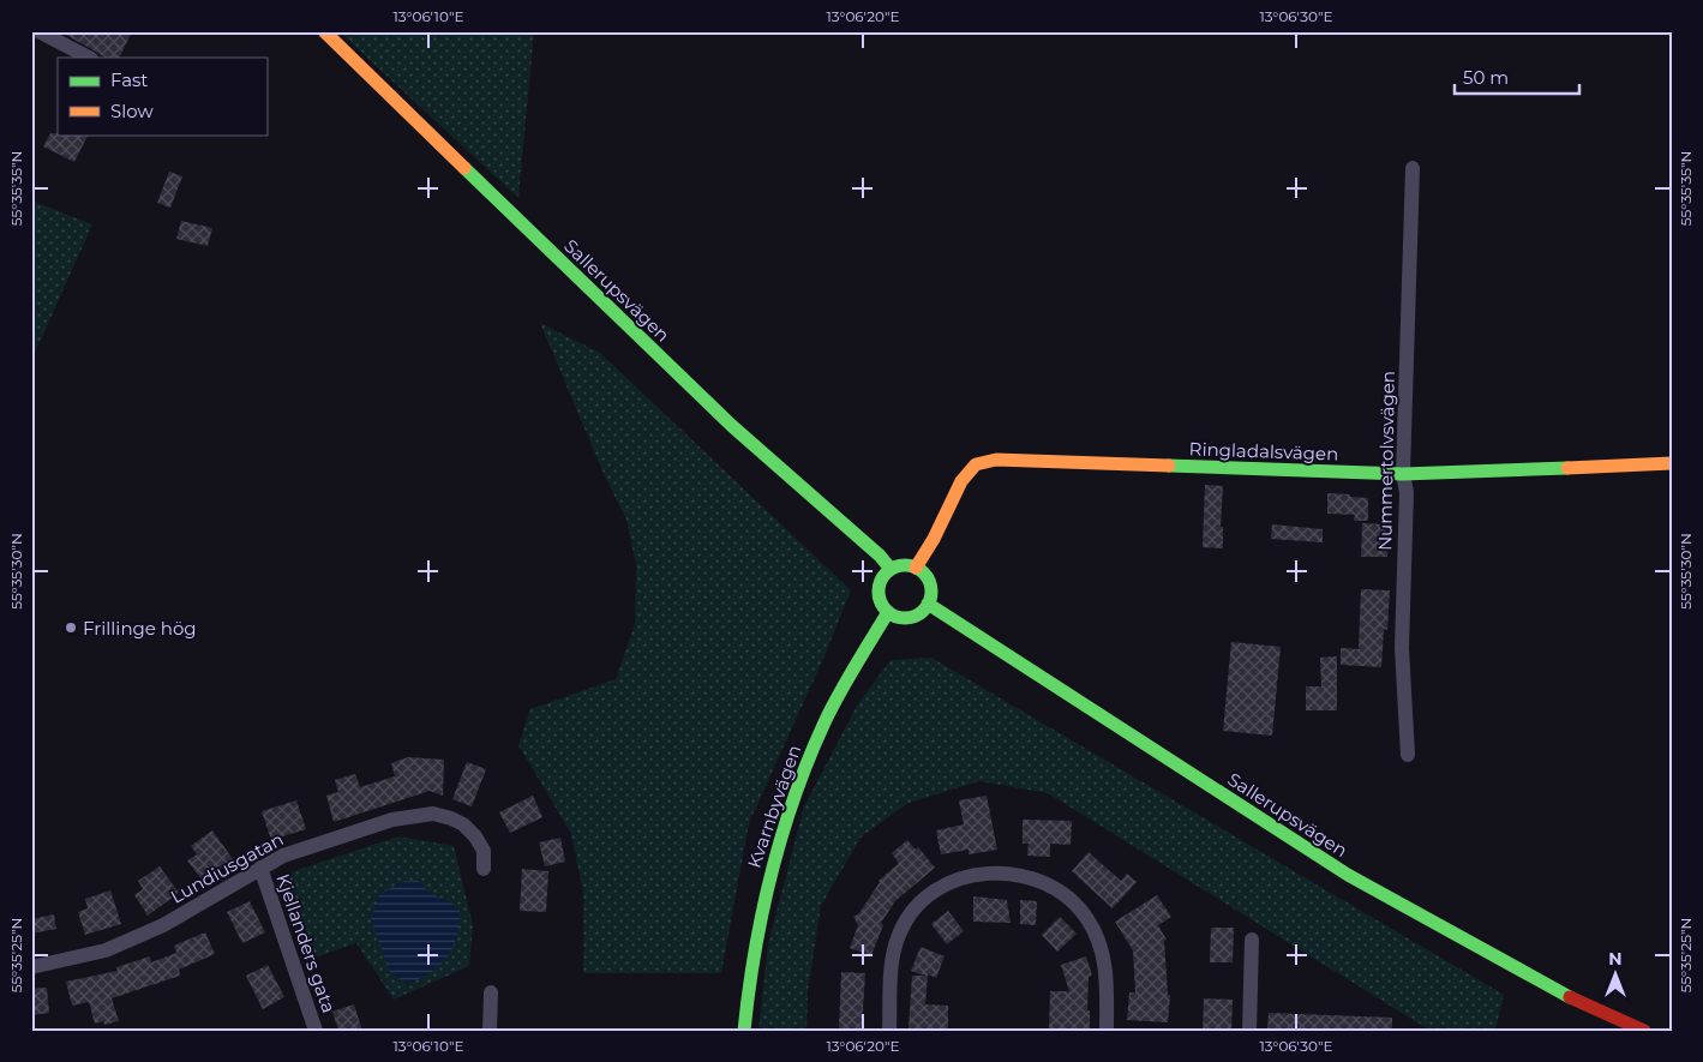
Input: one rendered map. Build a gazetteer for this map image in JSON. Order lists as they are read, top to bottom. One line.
{"streets":{"main road":["Sallerupsvägen","Ringladalsvägen","Kvarnbyvägen"],"street":["Nummertolvsvägen","Lundiusgatan","Kjellanders gata"]},"crossings":[["Sallerupsvägen","Ringladalsvägen"],["Sallerupsvägen","Kvarnbyvägen"],["Ringladalsvägen","Nummertolvsvägen"],["Ringladalsvägen","Kvarnbyvägen"],["Lundiusgatan","Kjellanders gata"]],"places":["Frillinge hög"],"legend":["Fast","Slow"],"scale_bar":"50 m","north":"top","coordinates":["13°06'10\"E","13°06'20\"E","13°06'30\"E","55°35'35\"N","55°35'30\"N","55°35'25\"N"]}
